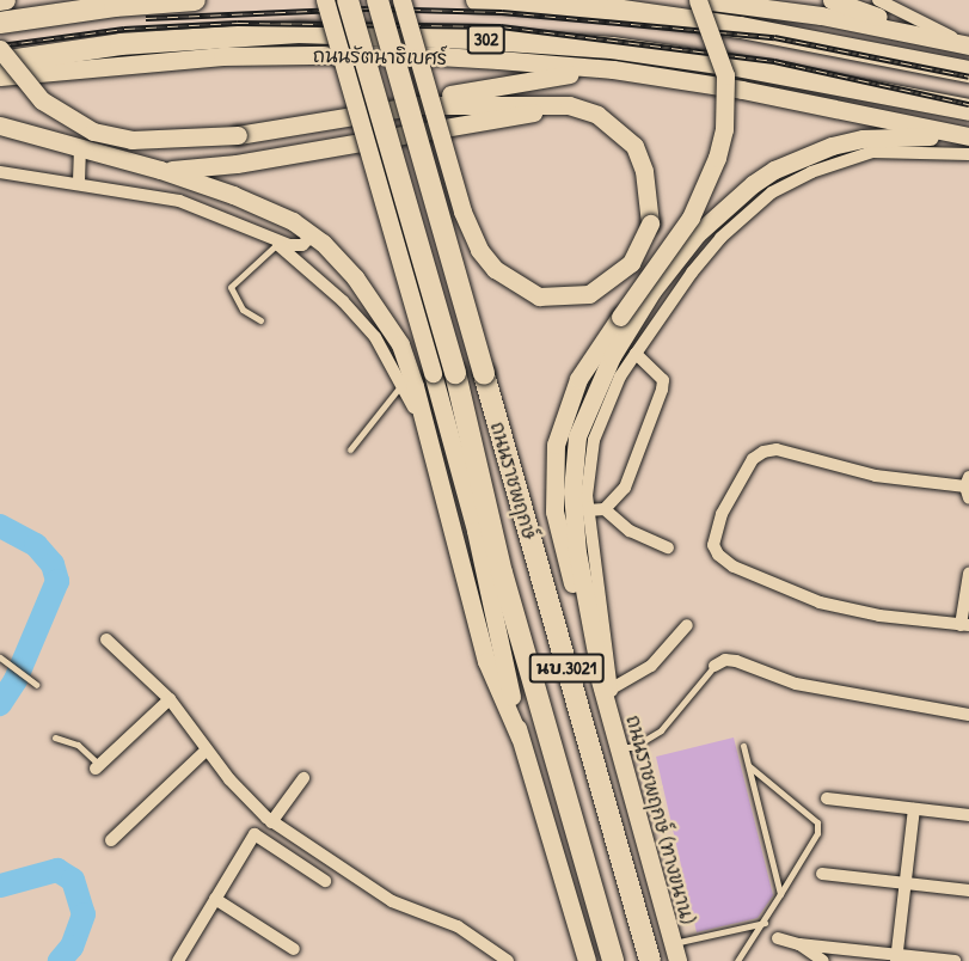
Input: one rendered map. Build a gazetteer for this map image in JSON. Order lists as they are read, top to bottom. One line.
{"streets":{"main road":["302","ถนนรัตนาธิเบศร์","ถนนราชพฤกษ์","นบ.3021","ถนนราชพฤกษ์ (ทางขนาน)"]}}
